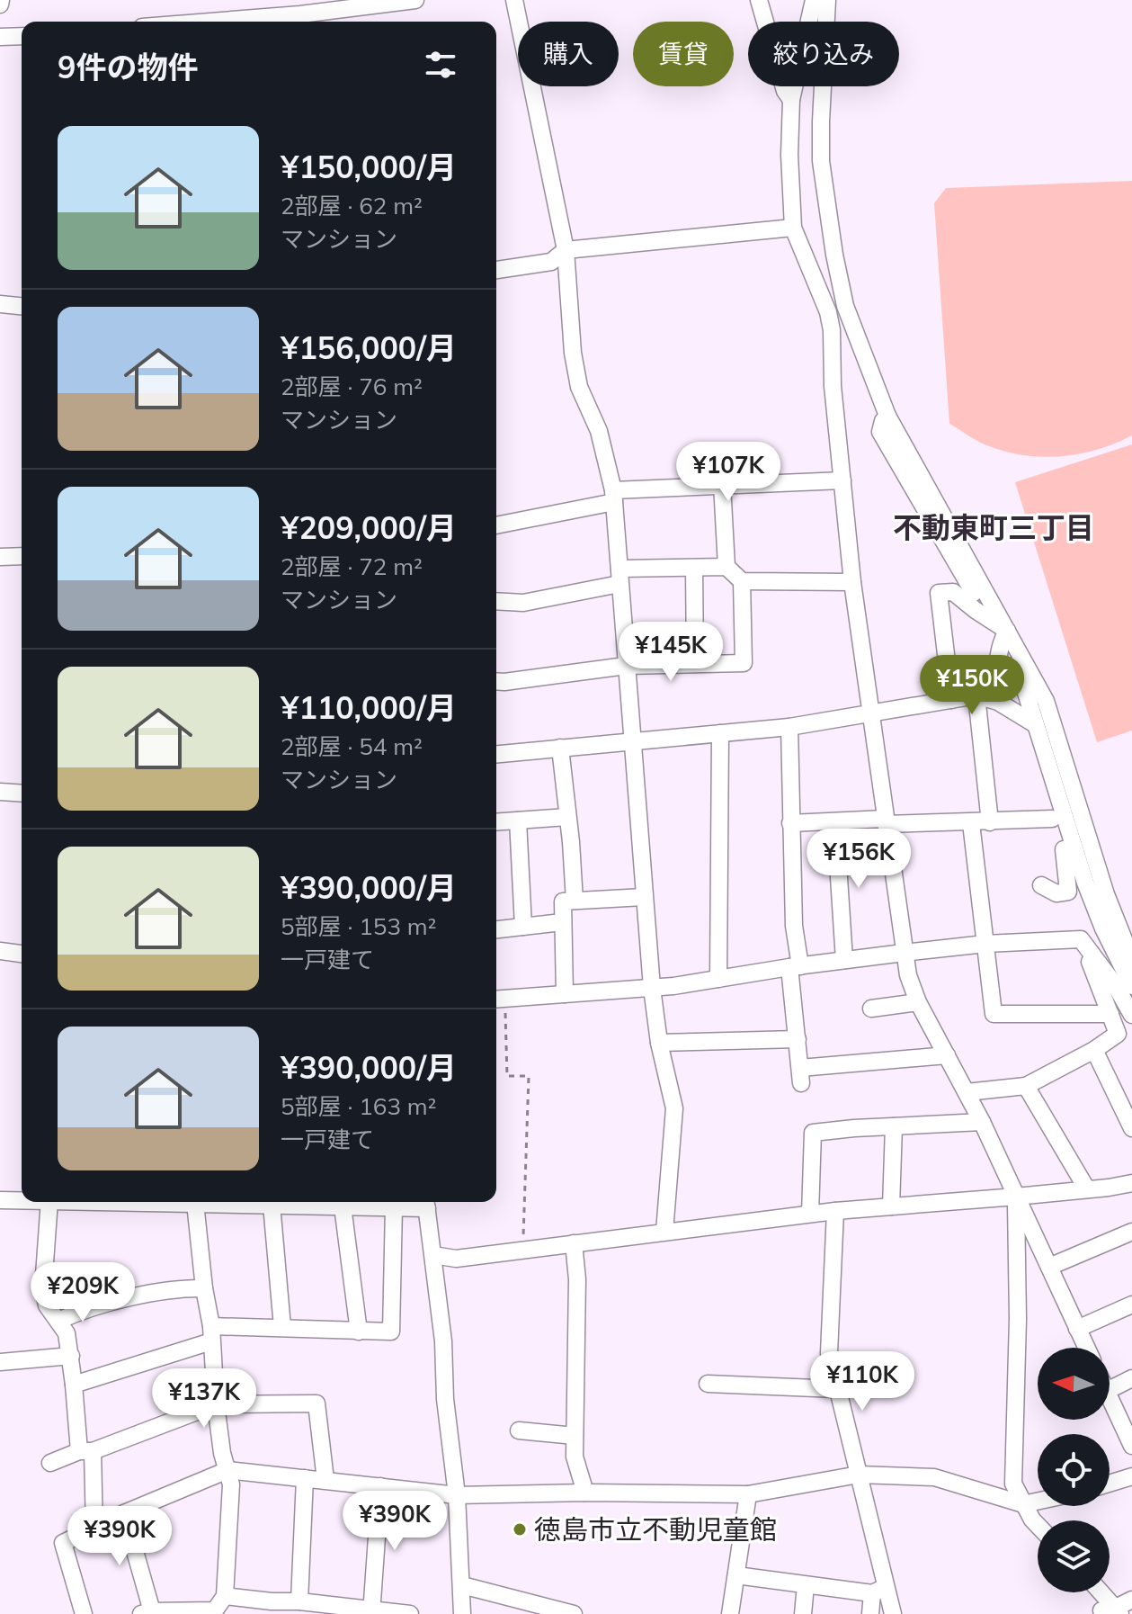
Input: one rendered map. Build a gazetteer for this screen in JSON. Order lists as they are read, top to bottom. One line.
{"districts":["不動東町三丁目"],"places":["徳島市立不動児童館"],"north":"left","page":{"chip":["購入","賃貸","絞り込み"],"heading":"9件の物件","list":[{"name":"¥150,000/月","note":"2部屋 · 62 m² · マンション"},{"name":"¥156,000/月","note":"2部屋 · 76 m² · マンション"},{"name":"¥209,000/月","note":"2部屋 · 72 m² · マンション"},{"name":"¥110,000/月","note":"2部屋 · 54 m² · マンション"},{"name":"¥390,000/月","note":"5部屋 · 153 m² · 一戸建て"},{"name":"¥390,000/月","note":"5部屋 · 163 m² · 一戸建て"}],"price":["¥107K","¥145K","¥150K","¥156K","¥209K","¥110K","¥137K","¥390K","¥390K"]}}
